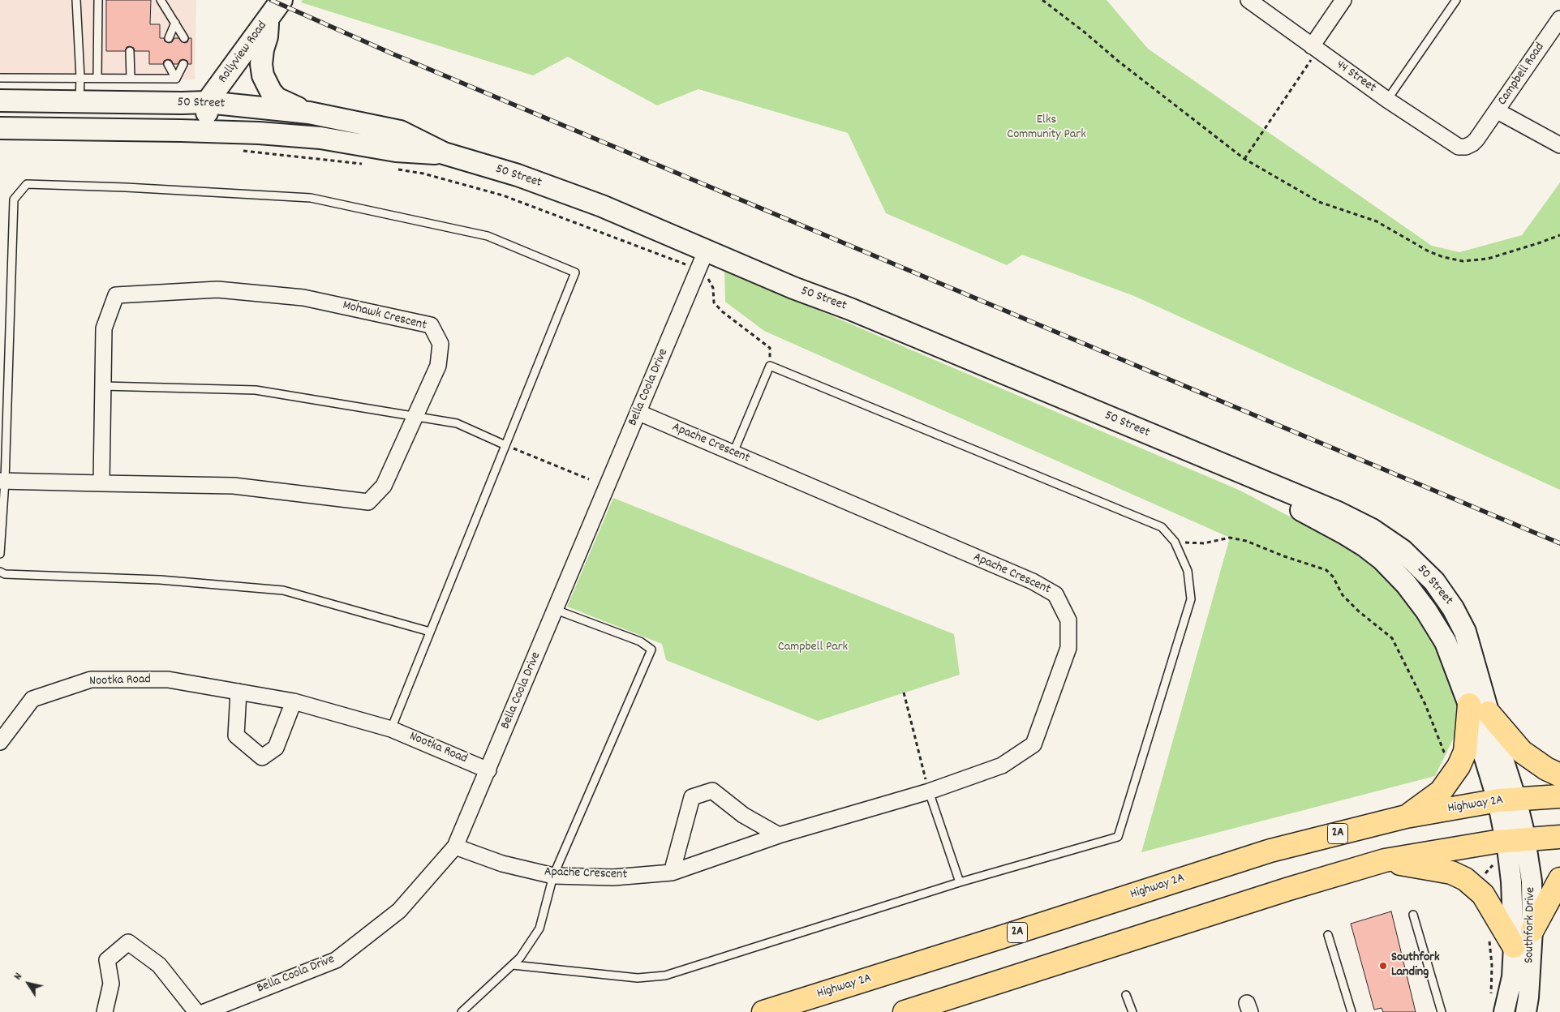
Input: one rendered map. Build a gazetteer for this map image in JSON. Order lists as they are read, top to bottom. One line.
{"streets":{"main road":["Rollyview Road","50 Street","Highway 2A","2A"],"street":["Campbell Road","44 Street","Mohawk Crescent","Bella Coola Drive","Apache Crescent","Nootka Road","Southfork Drive"]},"crossings":[["Rollyview Road","50 Street"],["Campbell Road","44 Street"],["50 Street","Bella Coola Drive"],["50 Street","Highway 2A"],["50 Street","Southfork Drive"],["Bella Coola Drive","Apache Crescent"],["Bella Coola Drive","Nootka Road"]],"parks":["Elks Community Park","Campbell Park"],"places":["Southfork Landing"],"north":"top left"}
